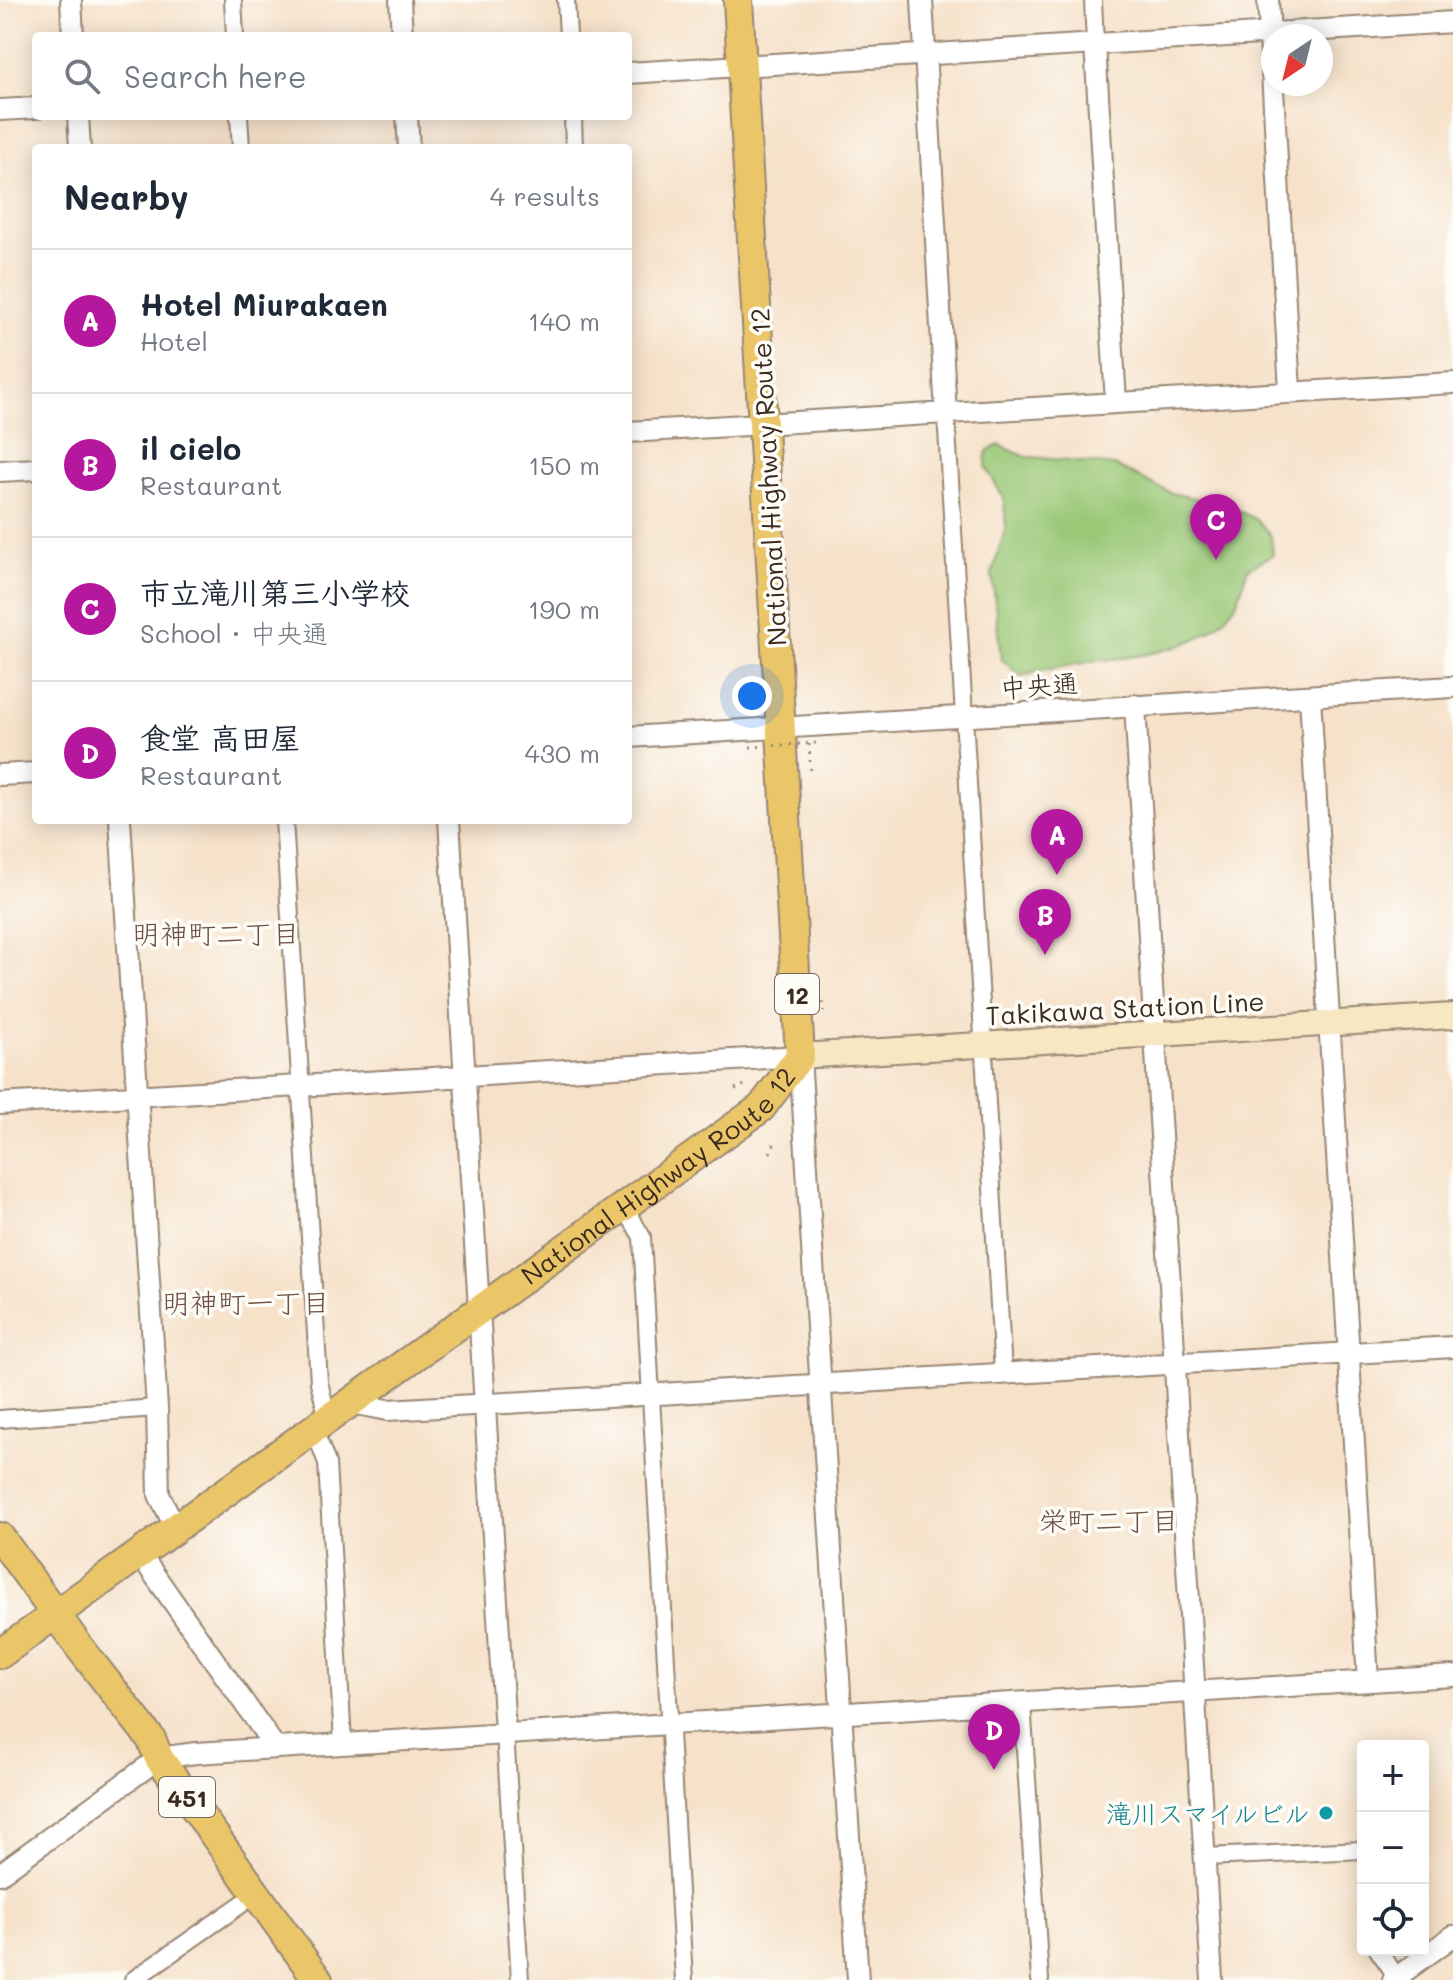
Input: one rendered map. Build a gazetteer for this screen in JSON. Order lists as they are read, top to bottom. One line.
{"streets":{"highway":["National Highway Route 12","12","451"],"main road":["Takikawa Station Line"],"street":["中央通"]},"crossings":[["National Highway Route 12","中央通"],["National Highway Route 12","Takikawa Station Line"],["National Highway Route 12","451"]],"districts":["明神町二丁目","明神町一丁目","栄町二丁目"],"places":["滝川スマイルビル"],"north":"bottom left","page":{"search":"Search here","heading":["Nearby","4 results"],"list":[{"mark":"A","name":"Hotel Miurakaen","note":"Hotel","value":"140 m"},{"mark":"B","name":"il cielo","note":"Restaurant","value":"150 m"},{"mark":"C","name":"市立滝川第三小学校","note":"School · 中央通","value":"190 m"},{"mark":"D","name":"食堂 高田屋","note":"Restaurant","value":"430 m"}],"pins":["C","A","B","D"],"map_buttons":["+","−"]}}
